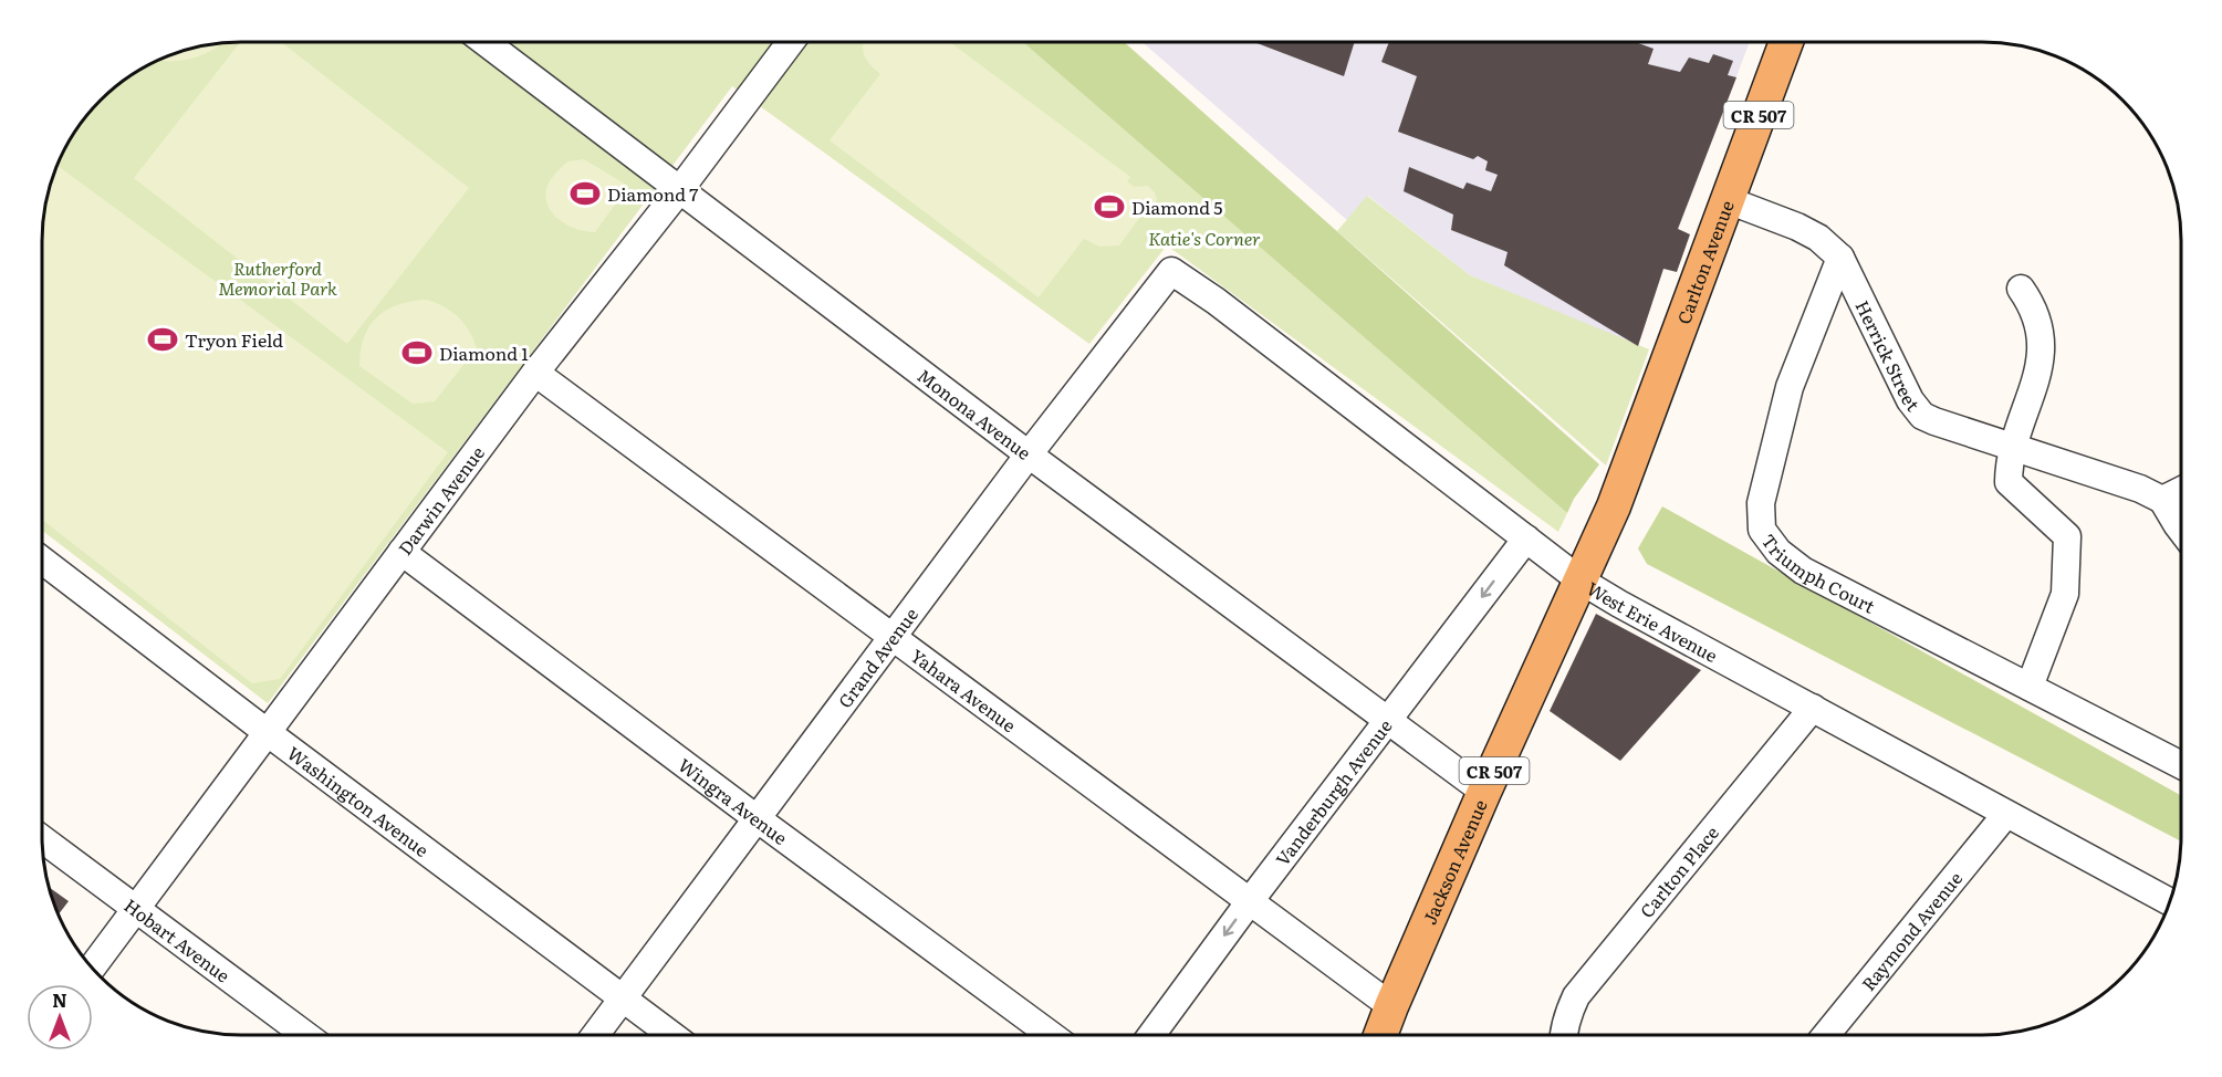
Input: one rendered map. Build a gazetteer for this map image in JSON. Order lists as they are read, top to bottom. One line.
{"streets":{"main road":["CR 507","Carlton Avenue","Jackson Avenue"],"street":["Herrick Street","Monona Avenue","Darwin Avenue","Triumph Court","West Erie Avenue","Grand Avenue","Yahara Avenue","Vanderburgh Avenue","Wingra Avenue","Washington Avenue","Carlton Place","Raymond Avenue","Hobart Avenue"]},"crossings":[["Carlton Avenue","Herrick Street"],["Carlton Avenue","Jackson Avenue"],["Herrick Street","Triumph Court"],["Monona Avenue","Darwin Avenue"],["Monona Avenue","Grand Avenue"],["Monona Avenue","Vanderburgh Avenue"],["Monona Avenue","Jackson Avenue"],["Darwin Avenue","Yahara Avenue"],["Darwin Avenue","Wingra Avenue"],["Darwin Avenue","Washington Avenue"],["Darwin Avenue","Hobart Avenue"],["West Erie Avenue","Grand Avenue"],["West Erie Avenue","Vanderburgh Avenue"],["West Erie Avenue","Jackson Avenue"],["West Erie Avenue","Carlton Place"],["West Erie Avenue","Raymond Avenue"],["Grand Avenue","Yahara Avenue"],["Grand Avenue","Wingra Avenue"],["Grand Avenue","Washington Avenue"],["Yahara Avenue","Vanderburgh Avenue"],["Yahara Avenue","Jackson Avenue"]],"one_way":["Vanderburgh Avenue"],"parks":["Katie's Corner","Rutherford Memorial Park"],"places":{"sports":["Diamond 7","Diamond 5","Tryon Field","Diamond 1"]},"north":"top"}
